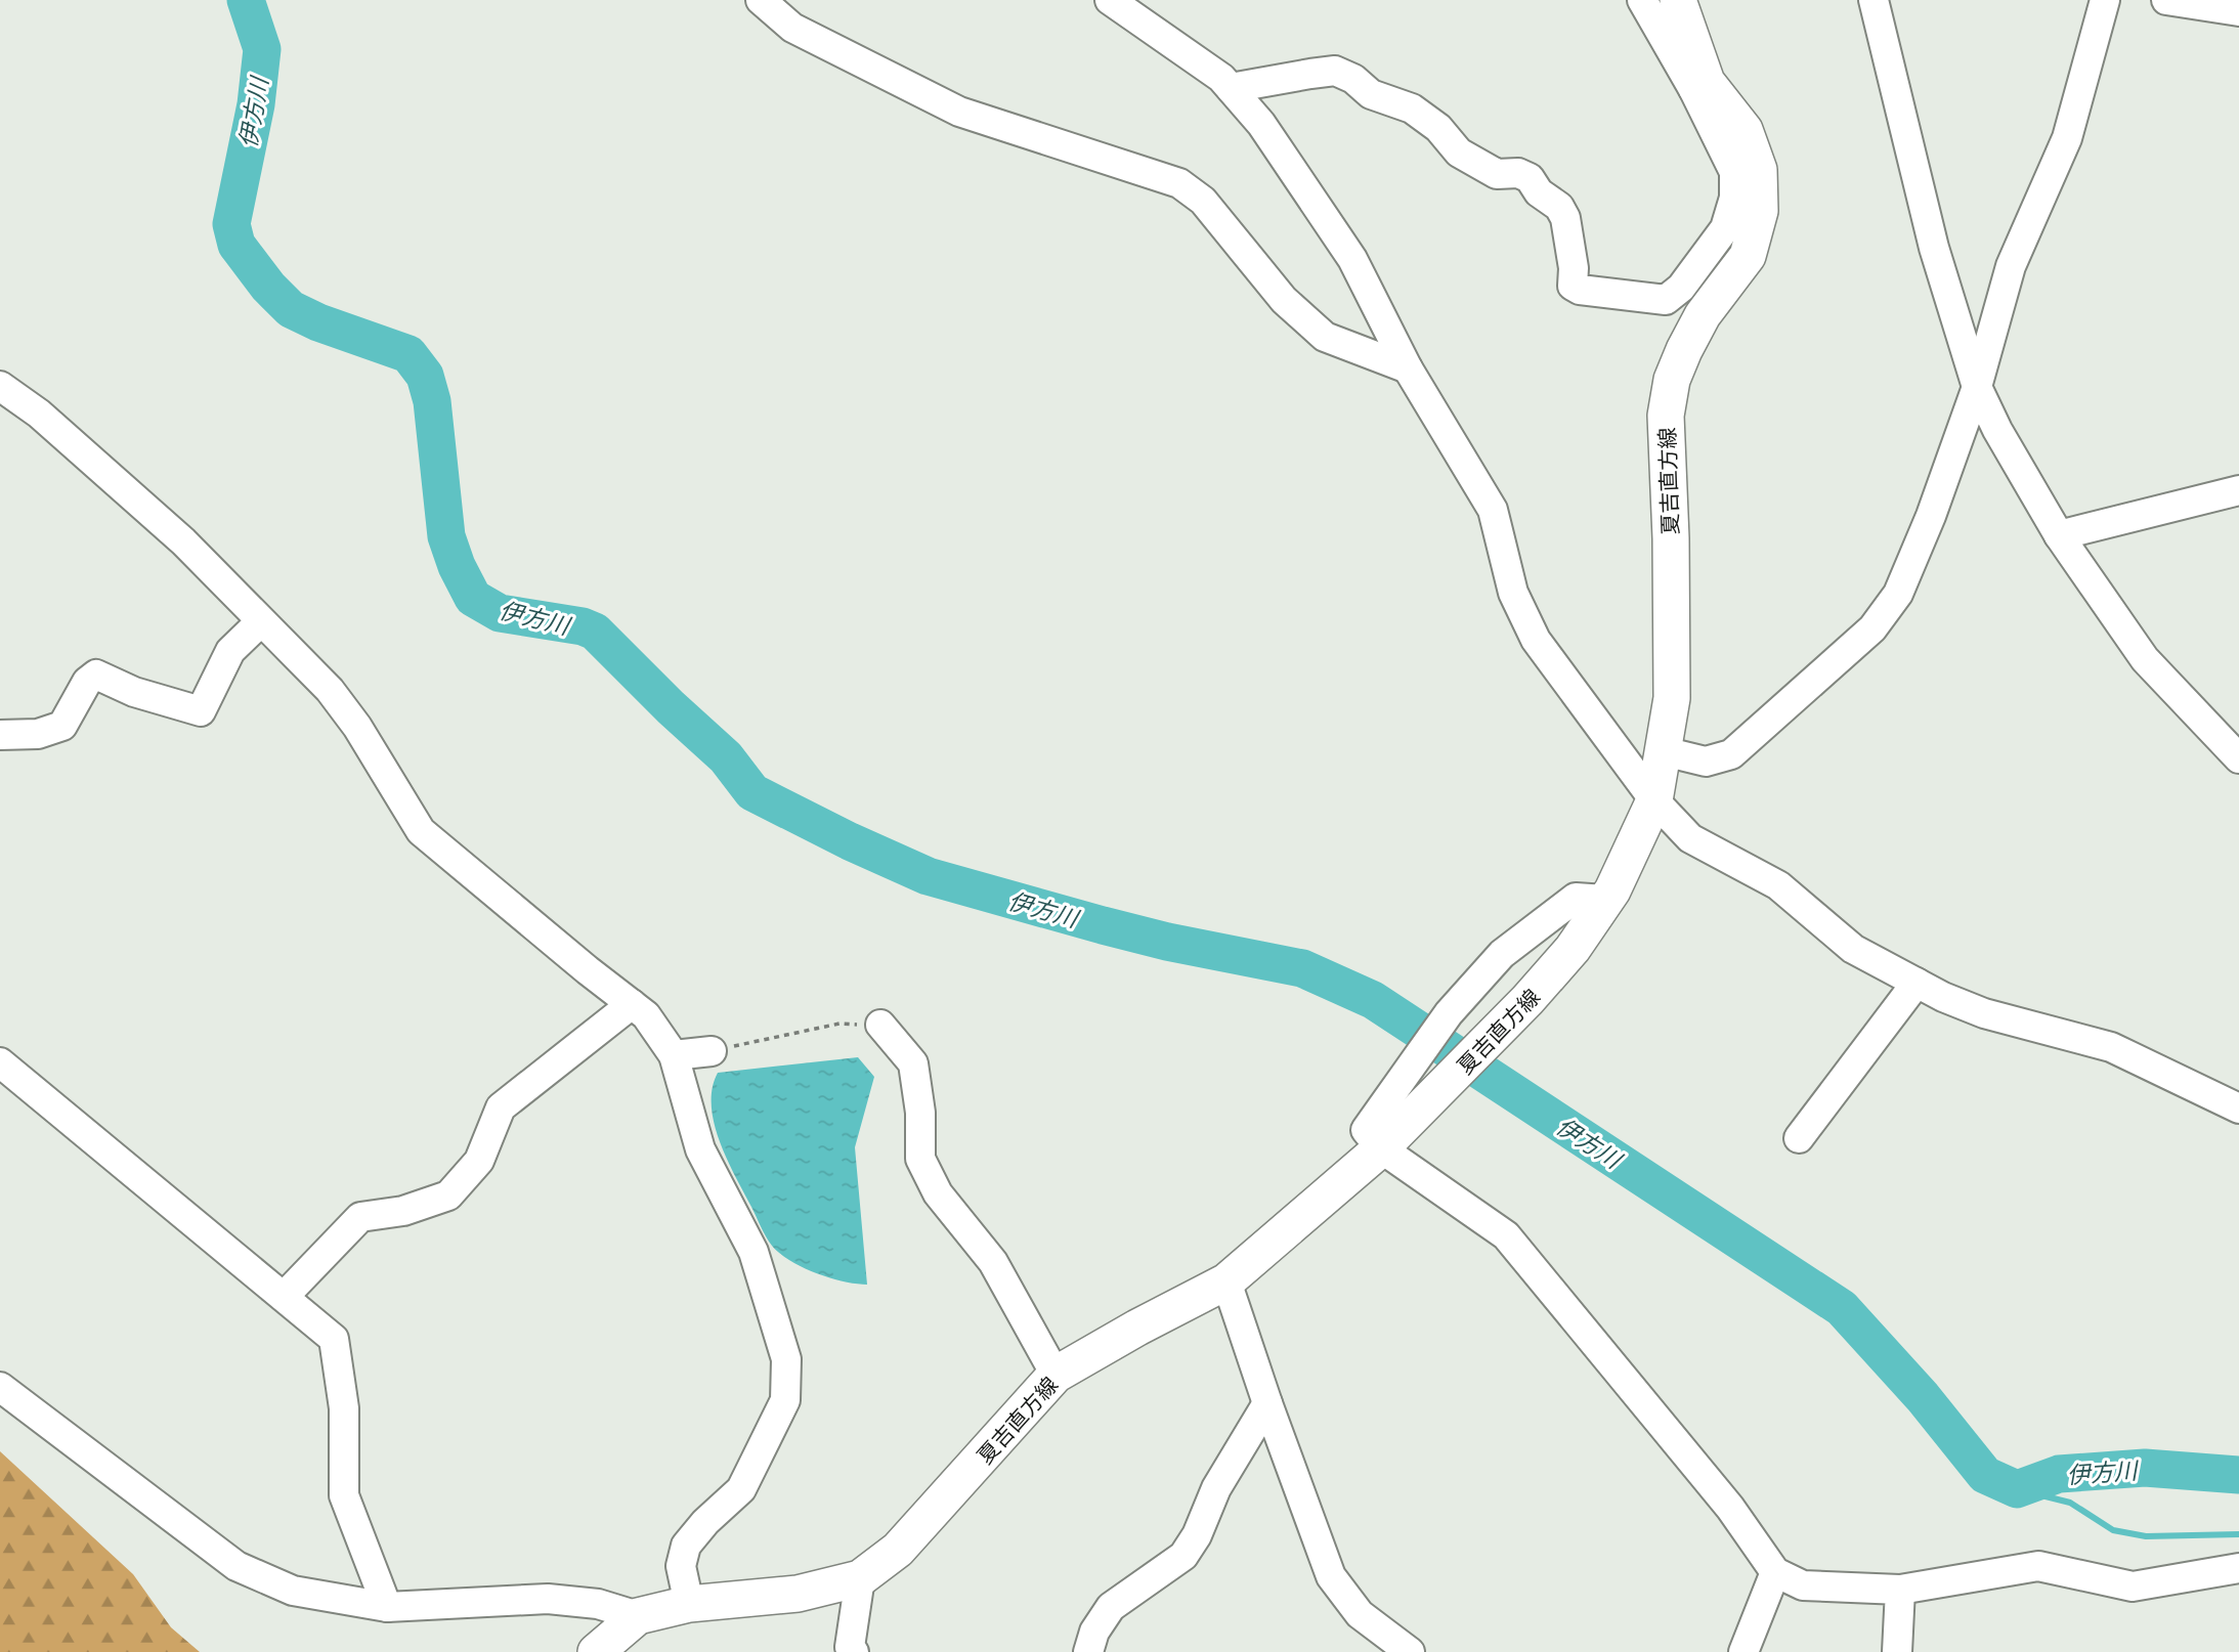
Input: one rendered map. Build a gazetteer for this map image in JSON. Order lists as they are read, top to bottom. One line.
{"streets":{"main road":["夏吉直方線"]},"water":["伊方川"]}
